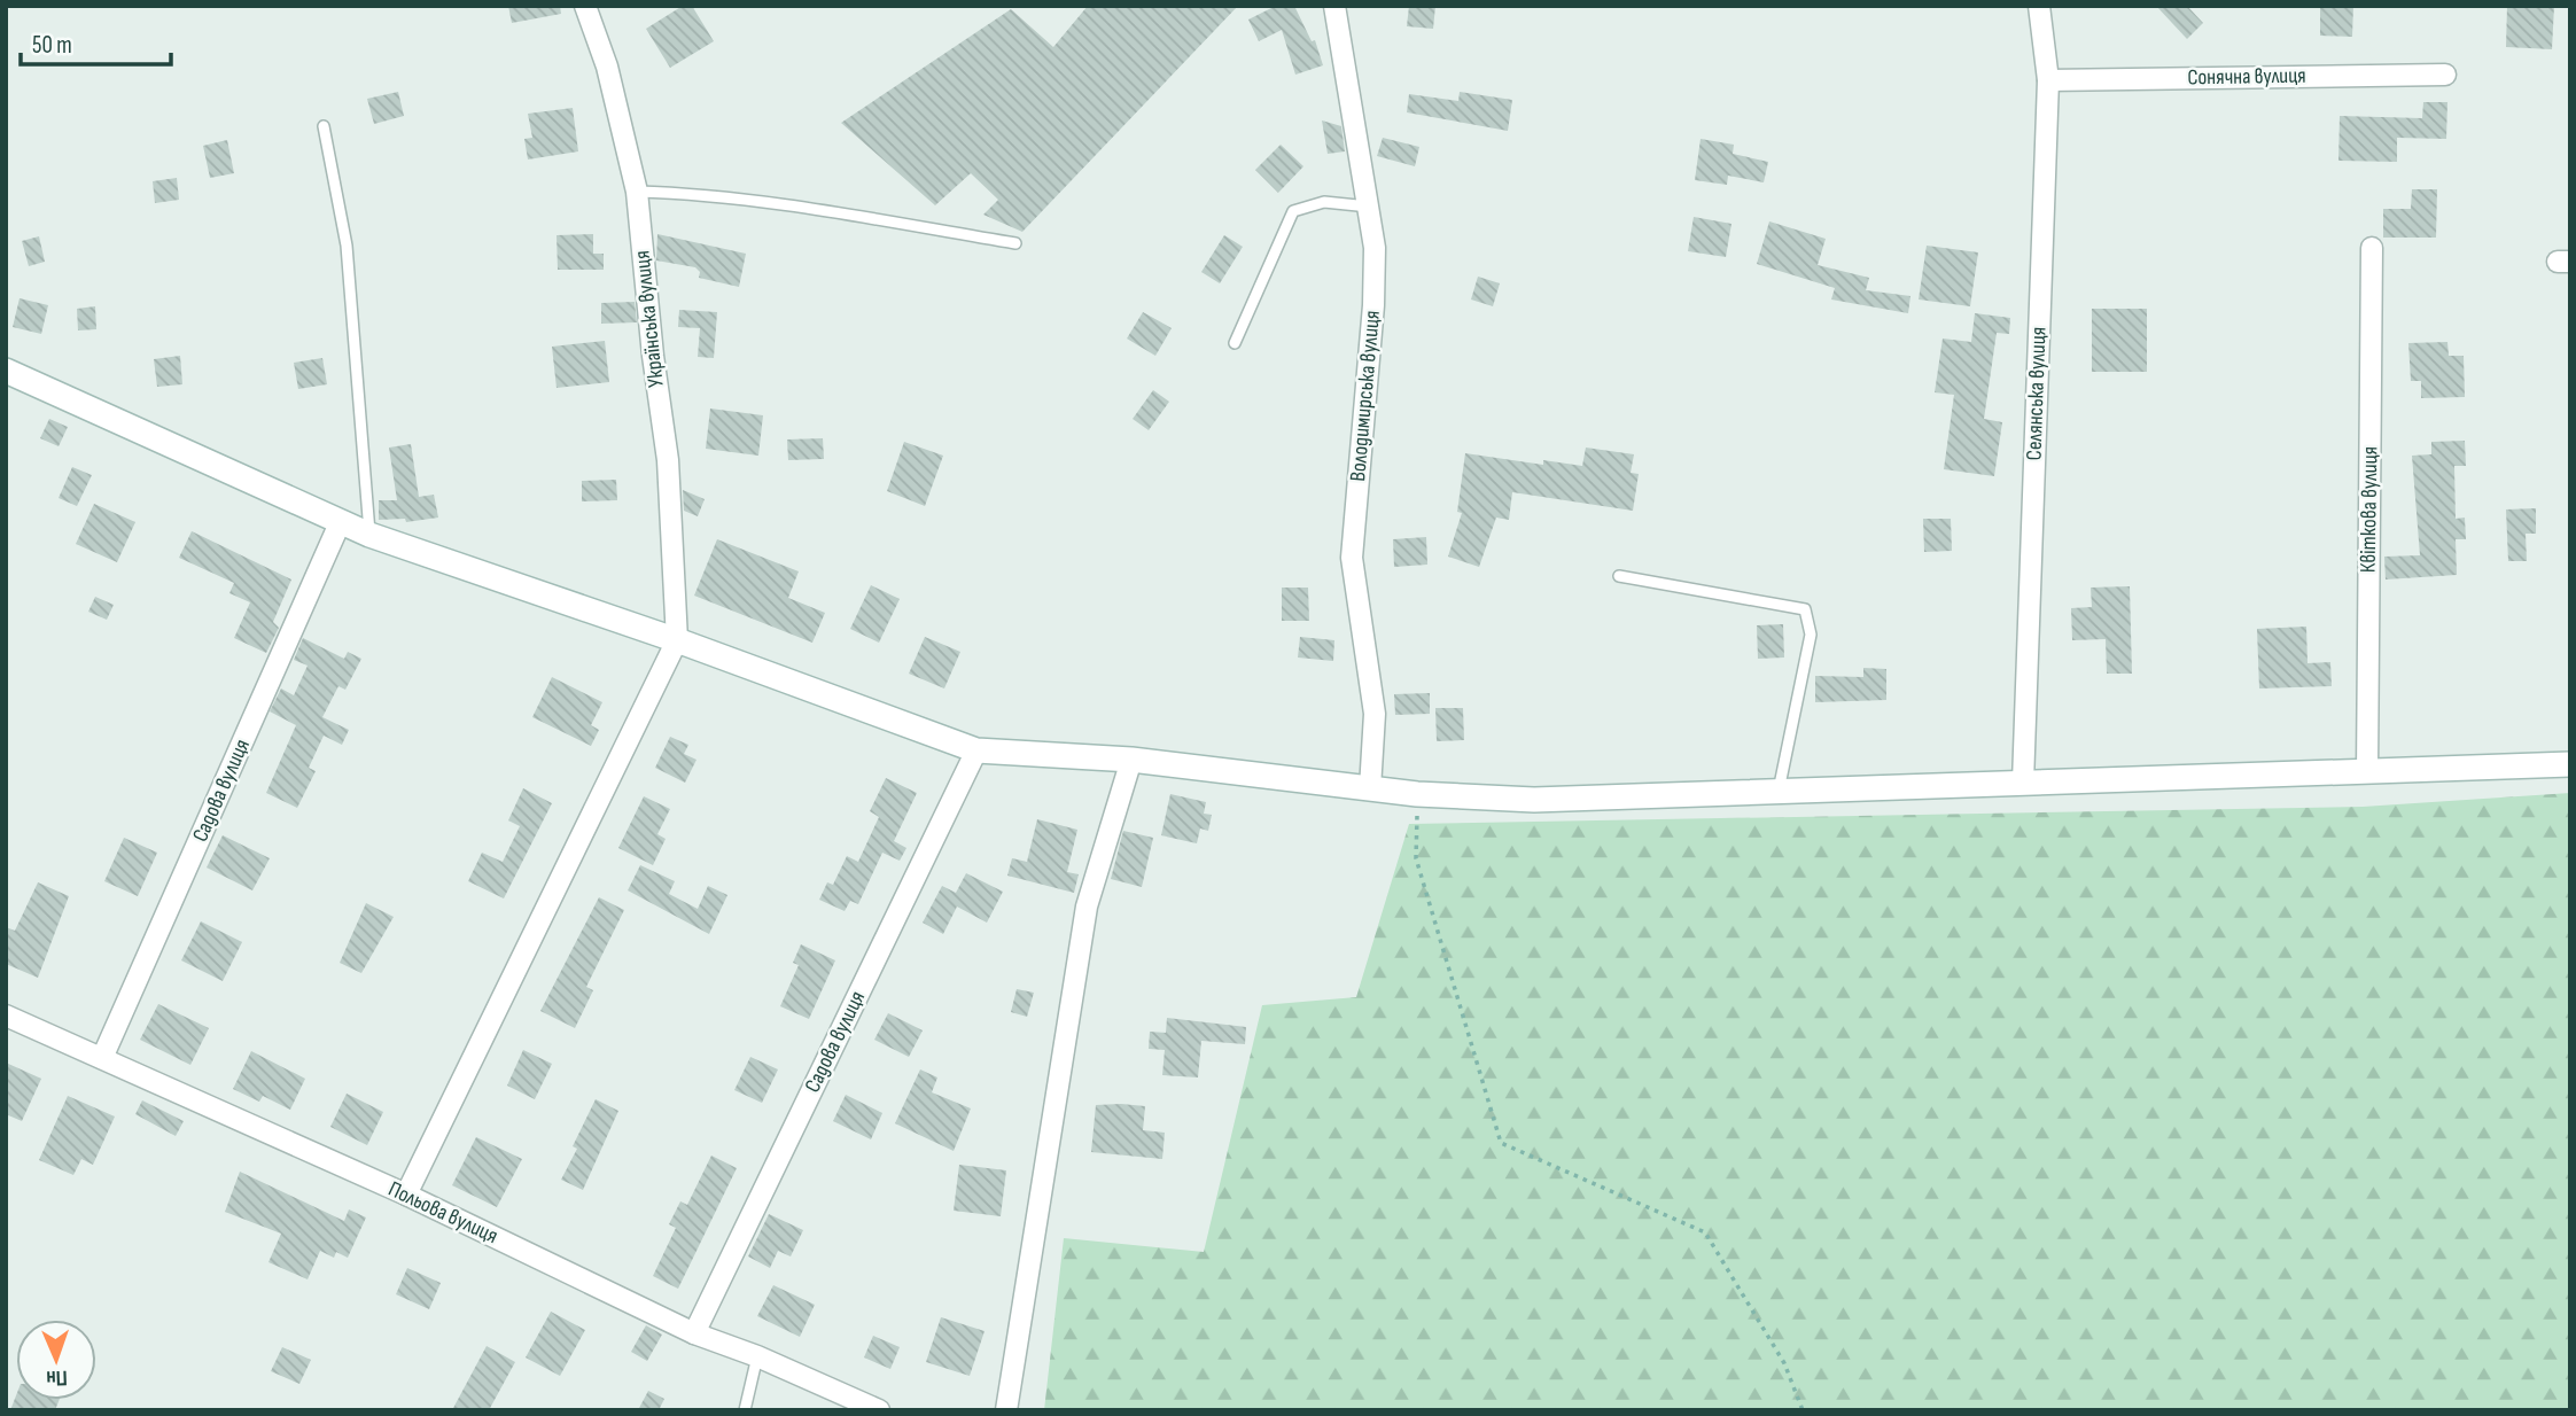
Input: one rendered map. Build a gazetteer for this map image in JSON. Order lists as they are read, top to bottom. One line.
{"streets":{"street":["Сонячна вулиця","Українська вулиця","Селянська вулиця","Володимирська вулиця","Квіткова вулиця","Садова вулиця","Польова вулиця"]},"crossings":[["Сонячна вулиця","Селянська вулиця"],["Садова вулиця","Польова вулиця"]],"scale_bar":"50 m","north":"bottom"}
